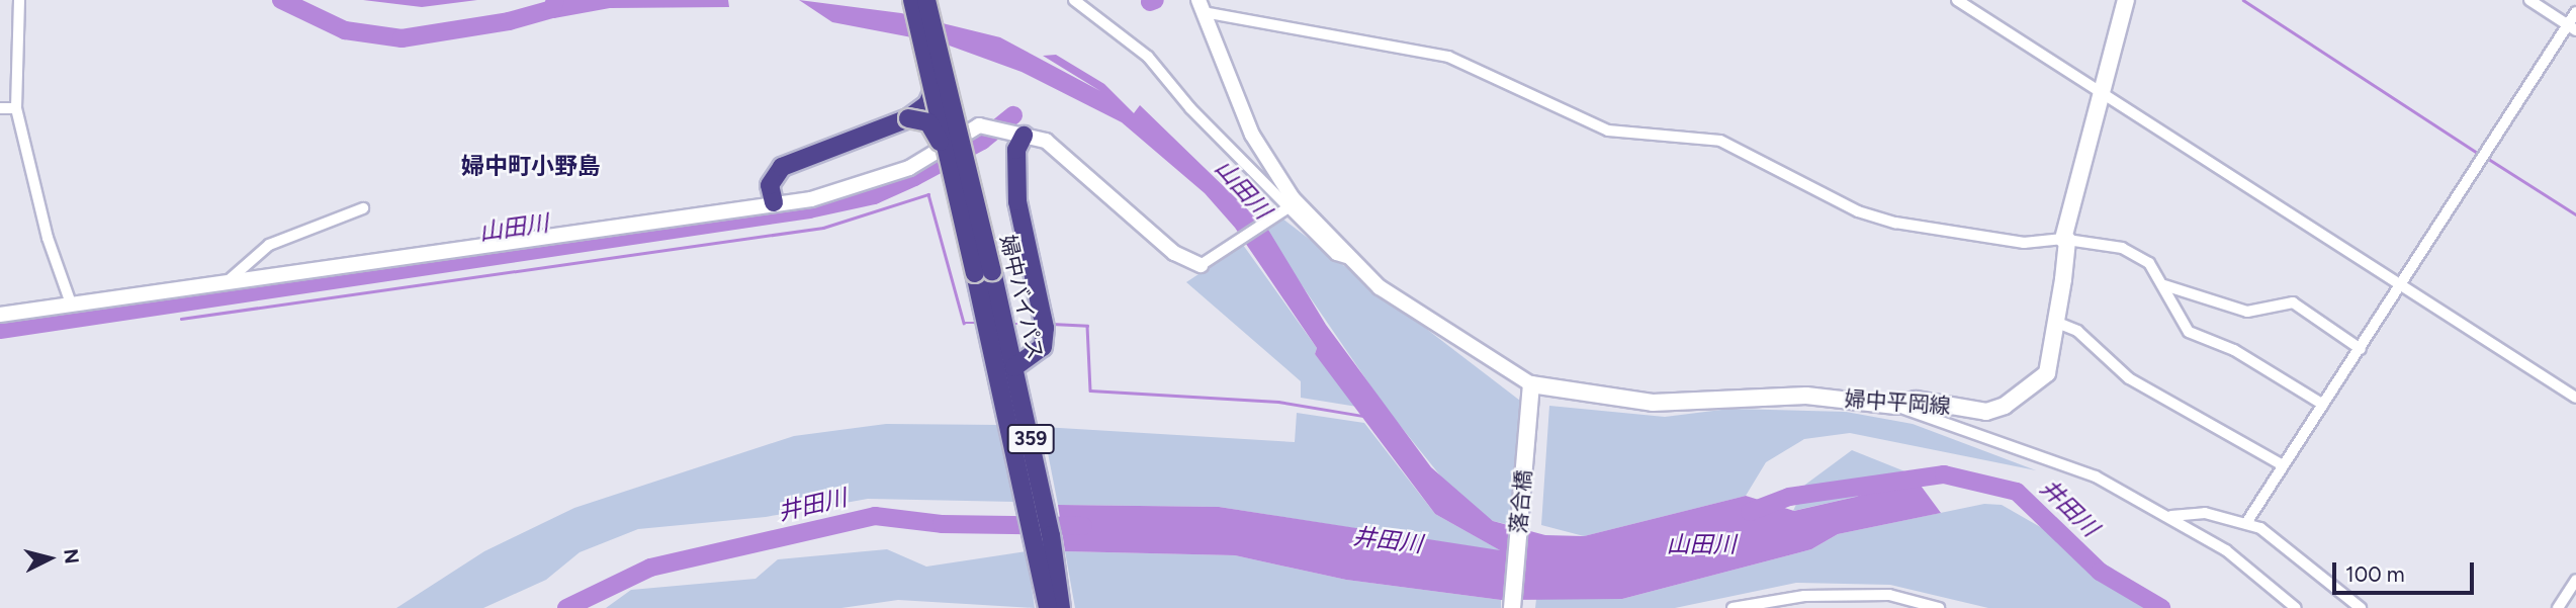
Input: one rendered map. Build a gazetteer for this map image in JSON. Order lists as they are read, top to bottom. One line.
{"streets":{"highway":["婦中バイパス","359"],"main road":["婦中平岡線","落合橋"]},"crossings":[["婦中平岡線","落合橋"]],"districts":["婦中町小野島"],"water":["山田川","井田川"],"scale_bar":"100 m","north":"right"}
